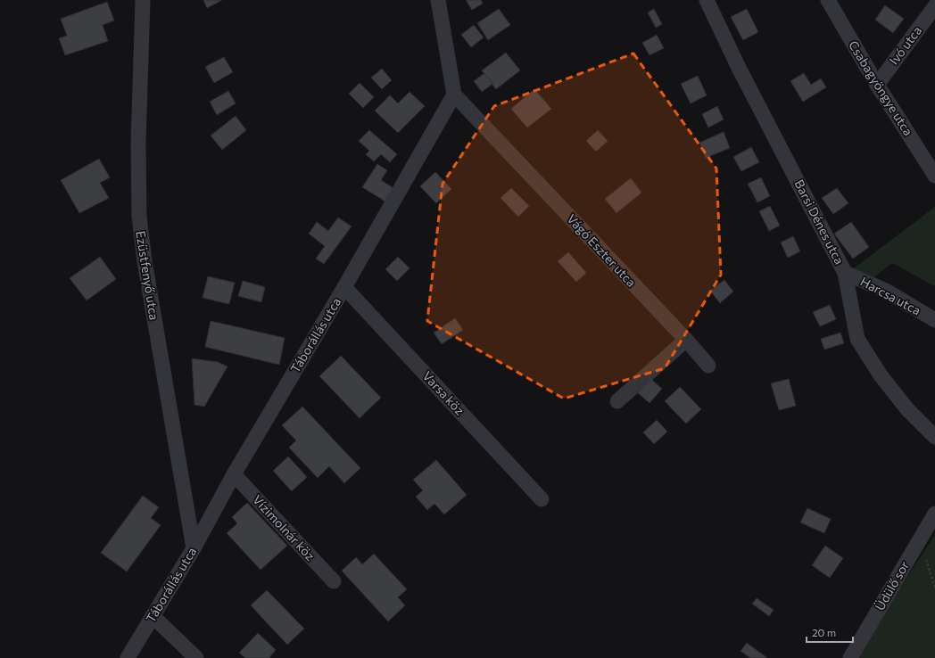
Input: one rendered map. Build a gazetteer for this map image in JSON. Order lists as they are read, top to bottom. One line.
{"streets":{"street":["Ivó utca","Csabagyöngye utca","Barsi Dénes utca","Vágó Eszter utca","Ezüstfenyő utca","Harcsa utca","Táborállás utca","Varsa köz","Vízimolnár köz","Üdülő sor"]},"crossings":[["Ivó utca","Csabagyöngye utca"],["Barsi Dénes utca","Harcsa utca"],["Vágó Eszter utca","Táborállás utca"],["Ezüstfenyő utca","Táborállás utca"],["Táborállás utca","Varsa köz"],["Táborállás utca","Vízimolnár köz"]],"scale_bar":"20 m"}
